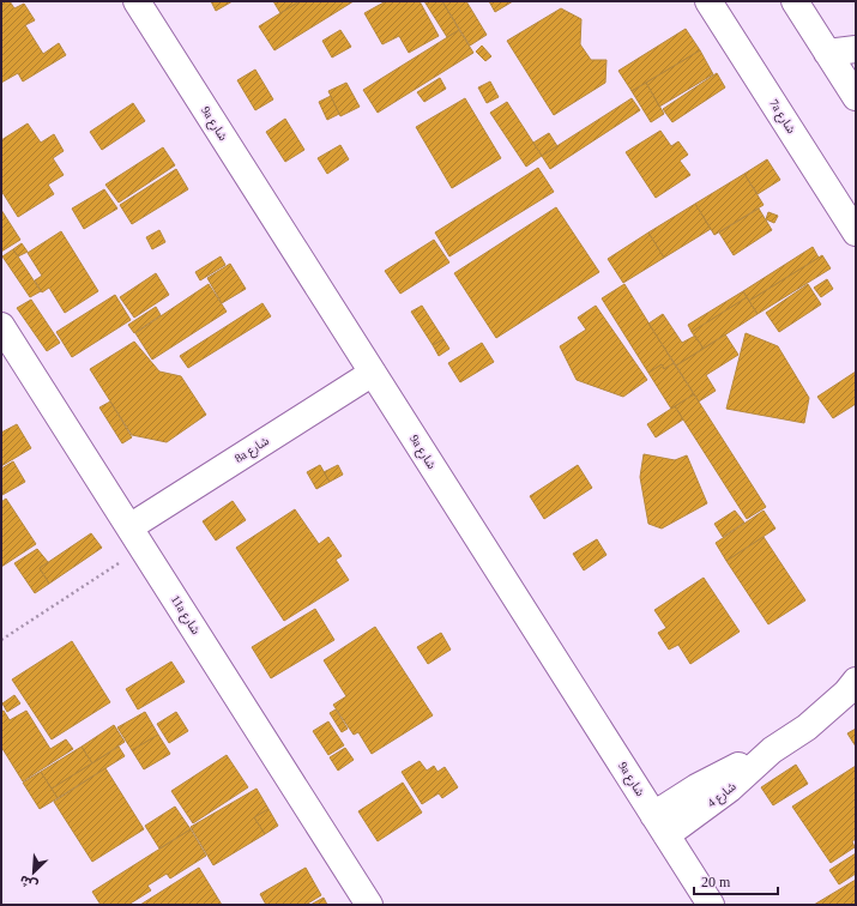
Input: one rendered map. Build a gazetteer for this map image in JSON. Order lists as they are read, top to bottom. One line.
{"streets":{"street":["7a شارع","9a شارع","8a شارع","11a شارع","شارع 4"]},"crossings":[["9a شارع","8a شارع"],["9a شارع","شارع 4"],["8a شارع","11a شارع"]],"scale_bar":"20 m","north":"bottom left"}
